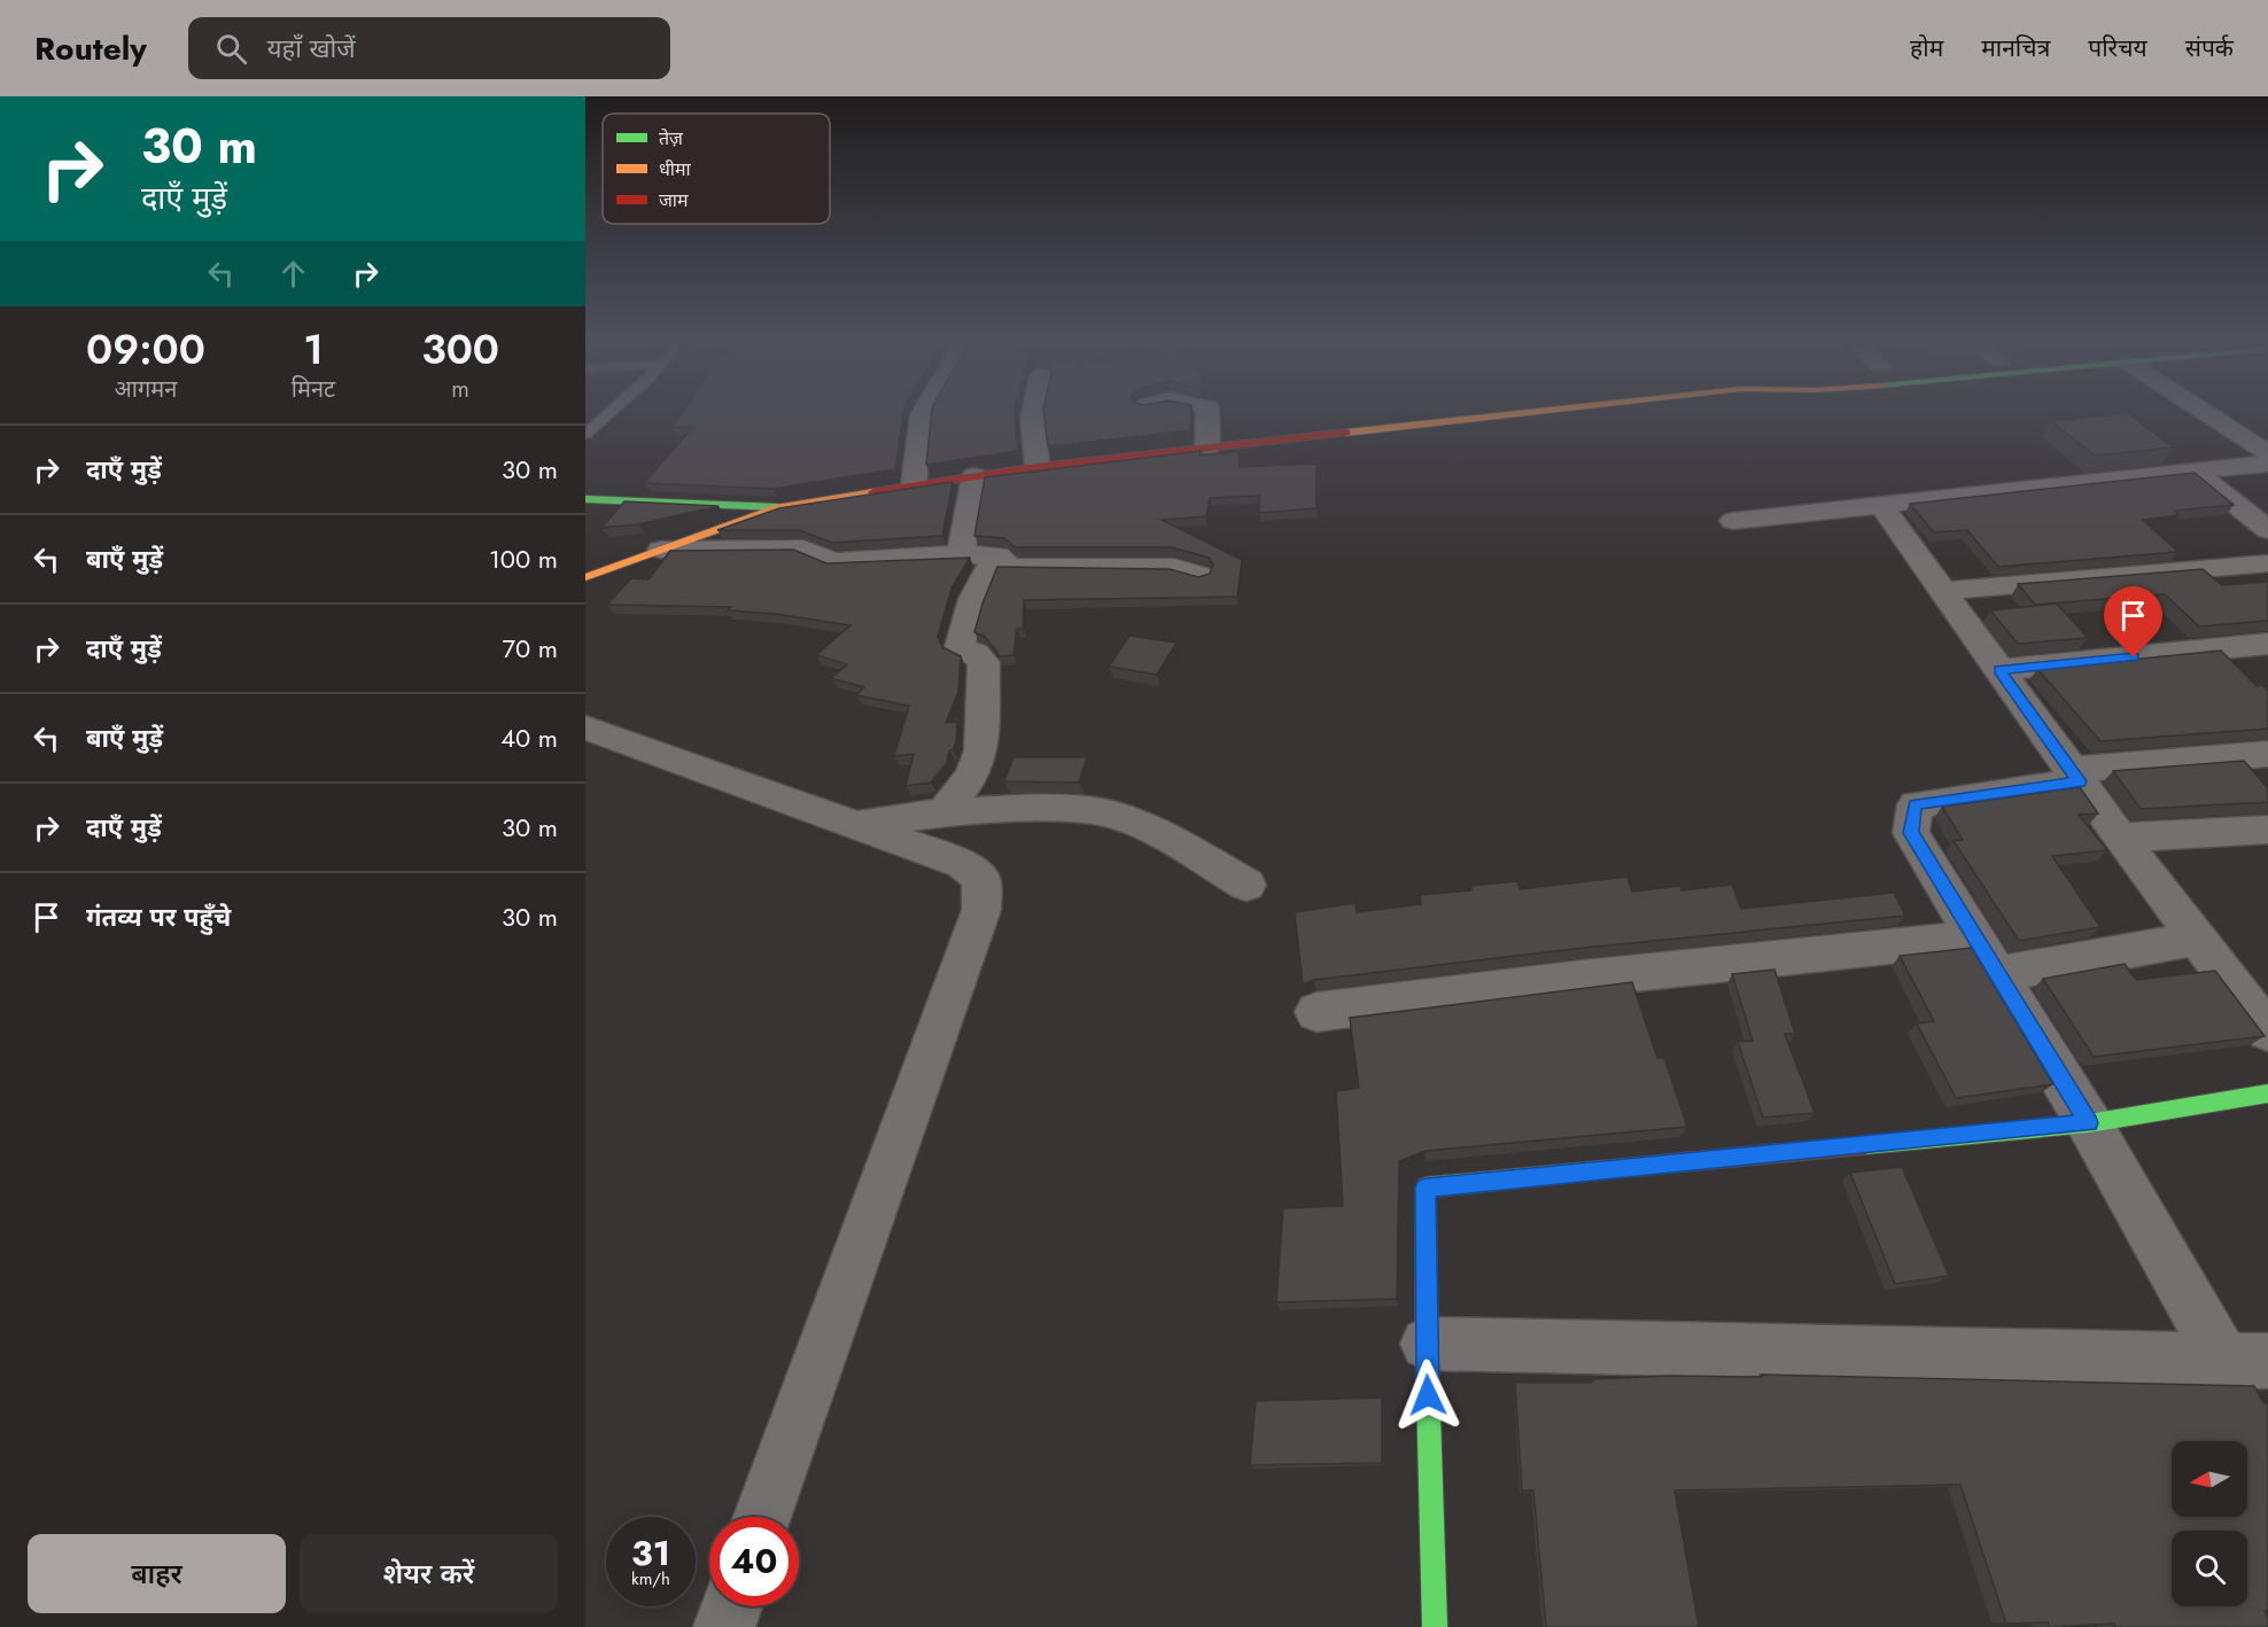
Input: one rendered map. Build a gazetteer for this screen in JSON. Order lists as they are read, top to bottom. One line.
{"legend":["तेज़","धीमा","जाम"],"north":"left","page":{"header":"Routely","search":"यहाँ खोजें","nav":["होम","मानचित्र","परिचय","संपर्क"],"turn":["30 m","दाएँ मुड़ें"],"eta":["09:00","आगमन","1","मिनट","300","m"],"list":[{"name":"दाएँ मुड़ें","value":"30 m"},{"name":"बाएँ मुड़ें","value":"100 m"},{"name":"दाएँ मुड़ें","value":"70 m"},{"name":"बाएँ मुड़ें","value":"40 m"},{"name":"दाएँ मुड़ें","value":"30 m"},{"name":"गंतव्य पर पहुँचे","value":"30 m"}],"speed":"31 km/h","limit":"40","buttons":["बाहर","शेयर करें"]}}
